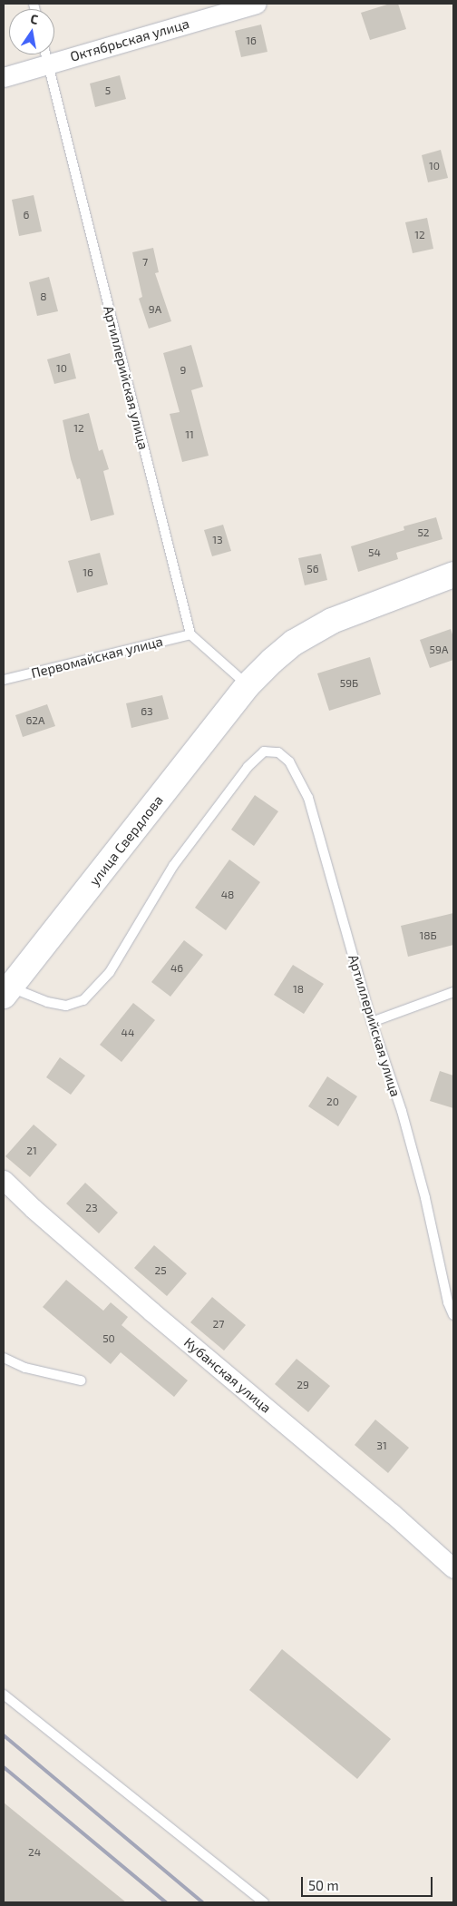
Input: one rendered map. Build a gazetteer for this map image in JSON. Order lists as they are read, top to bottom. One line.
{"streets":{"main road":["улица Свердлова"],"street":["Октябрьская улица","Кубанская улица"],"lane":["Артиллерийская улица","Первомайская улица"]},"crossings":[["Октябрьская улица","Артиллерийская улица"],["Артиллерийская улица","Первомайская улица"],["Артиллерийская улица","улица Свердлова"]],"house_numbers":["16","5","10","6","12","7","8","9А","10","9","12","11","52","13","54","56","16","59А","59Б","63","62А","48","18Б","46","18","44","20","21","23","25","27","50","29","31","24"],"scale_bar":"50 m","north":"top"}
